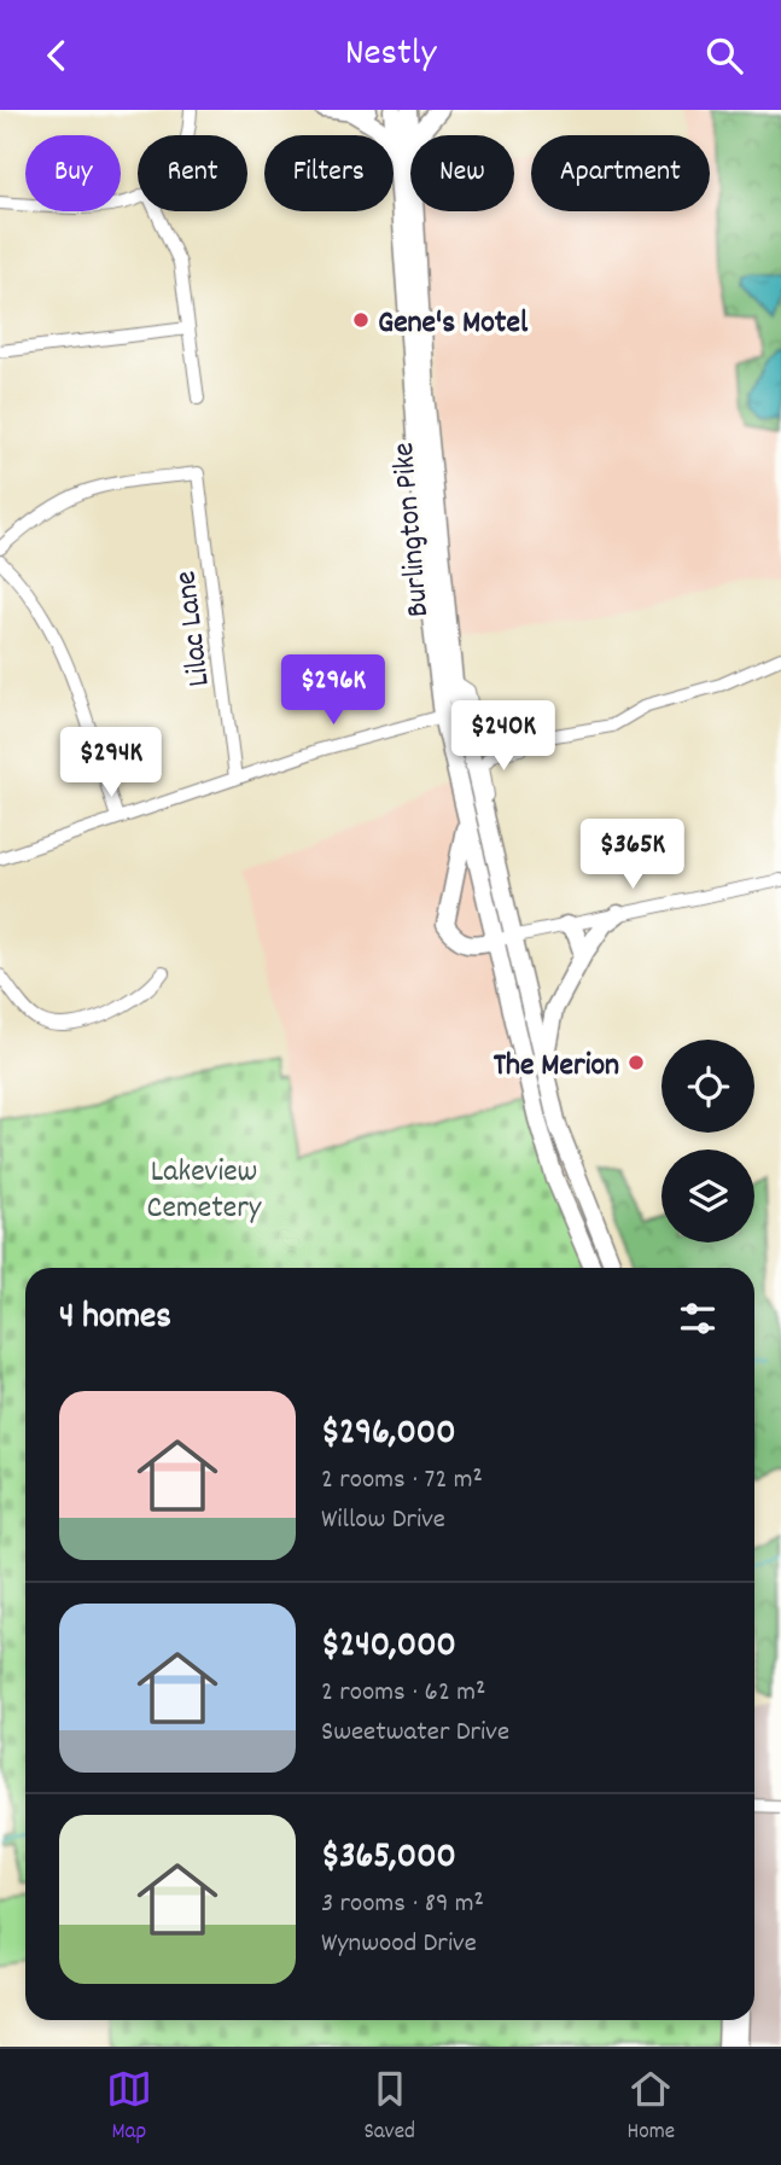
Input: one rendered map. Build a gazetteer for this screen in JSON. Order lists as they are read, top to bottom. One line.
{"streets":{"highway":["Burlington Pike"],"street":["Lilac Lane"]},"parks":["Lakeview Cemetery"],"places":["Gene's Motel","The Merion"],"page":{"header":"Nestly","chip":["Buy","Rent","Filters","New","Apartment"],"price":["$296K","$240K","$294K","$365K"],"heading":"4 homes","list":[{"name":"$296,000","note":"2 rooms · 72 m² · Willow Drive"},{"name":"$240,000","note":"2 rooms · 62 m² · Sweetwater Drive"},{"name":"$365,000","note":"3 rooms · 89 m² · Wynwood Drive"}],"tabs":["Map","Saved","Home"]}}
